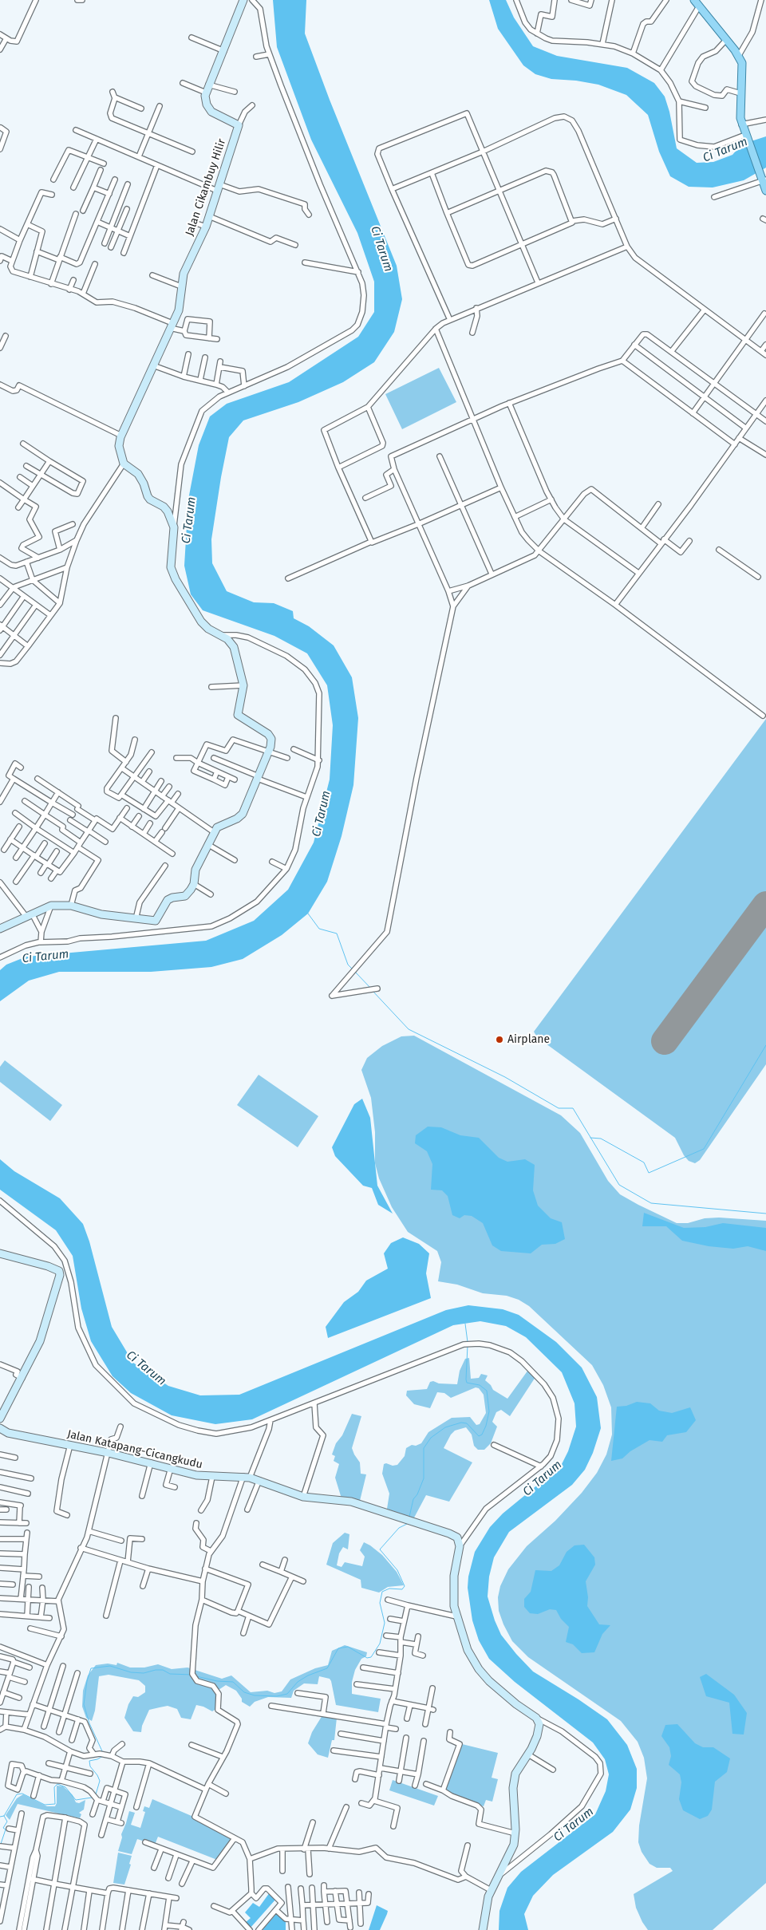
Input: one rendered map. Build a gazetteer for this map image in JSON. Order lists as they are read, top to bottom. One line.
{"streets":{"street":["Jalan Cikambuy Hilir","Jalan Katapang-Cicangkudu"]},"water":["Ci Tarum"],"places":["Airplane"]}
